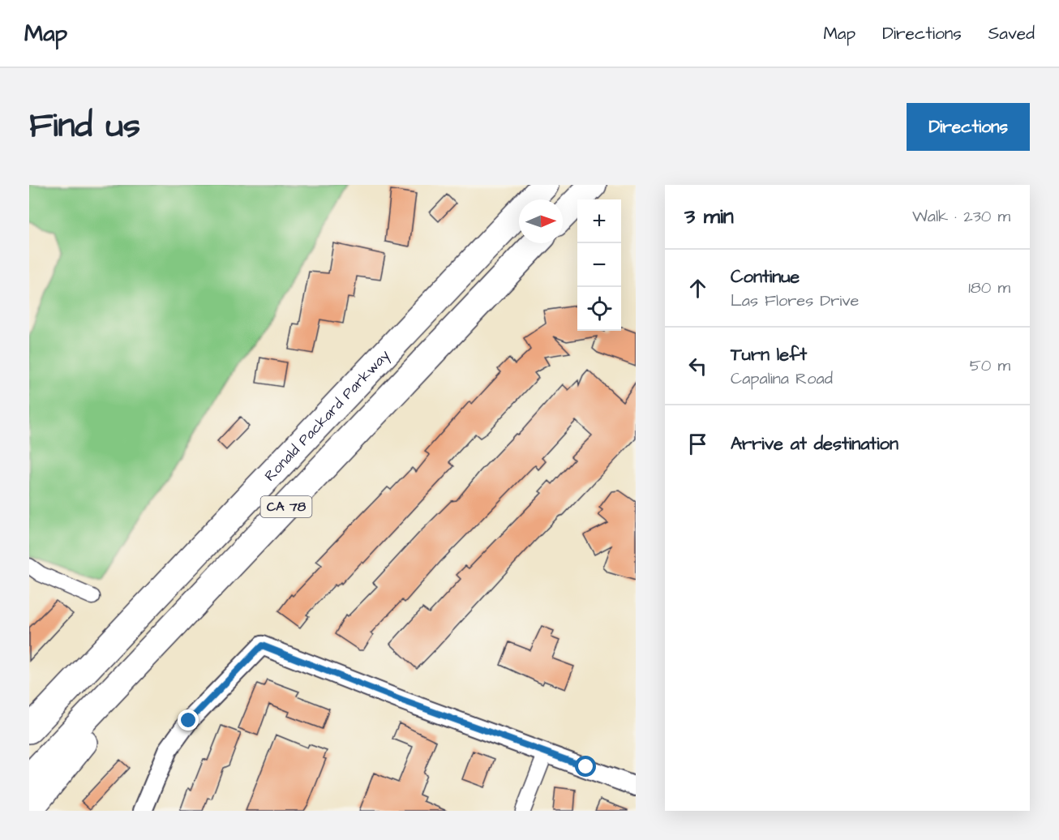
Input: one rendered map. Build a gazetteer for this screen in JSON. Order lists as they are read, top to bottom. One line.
{"streets":{"highway":["Ronald Packard Parkway","CA 78"]},"north":"right","page":{"header":"Map","nav":["Map","Directions","Saved"],"title":"Find us","buttons":"Directions","heading":["3 min","Walk · 230 m"],"map_buttons":["+","−"],"list":[["Continue","Las Flores Drive","180 m"],["Turn left","Capalina Road","50 m"],"Arrive at destination"]}}
